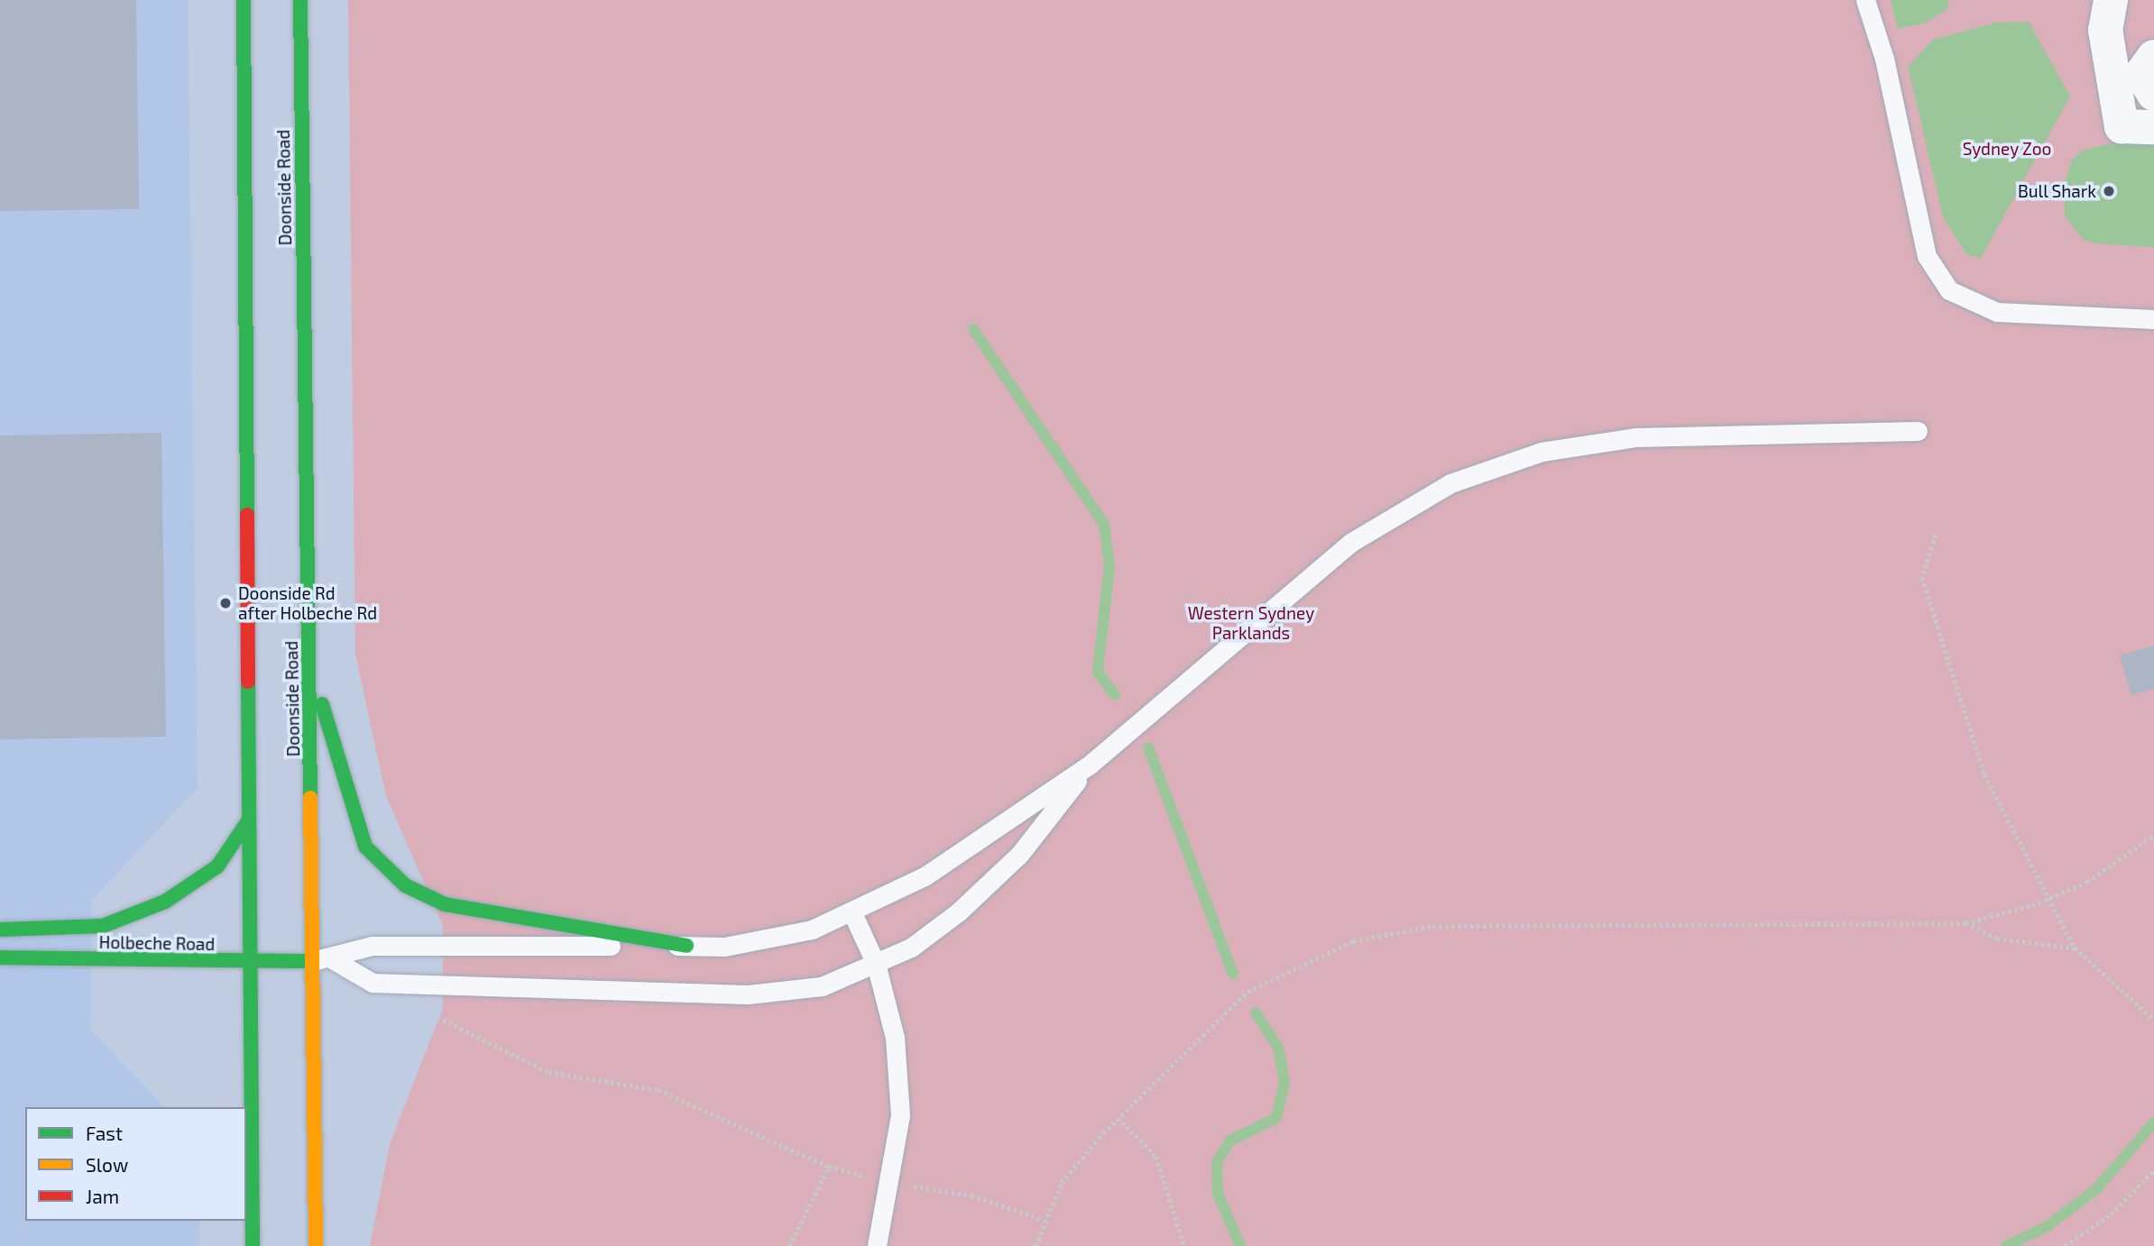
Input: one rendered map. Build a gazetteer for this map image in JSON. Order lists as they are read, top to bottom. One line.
{"streets":{"main road":["Doonside Road","Holbeche Road"]},"crossings":[["Doonside Road","Holbeche Road"]],"parks":["Sydney Zoo","Western Sydney Parklands"],"places":["Bull Shark","Doonside Rd after Holbeche Rd"],"legend":["Fast","Slow","Jam"]}
